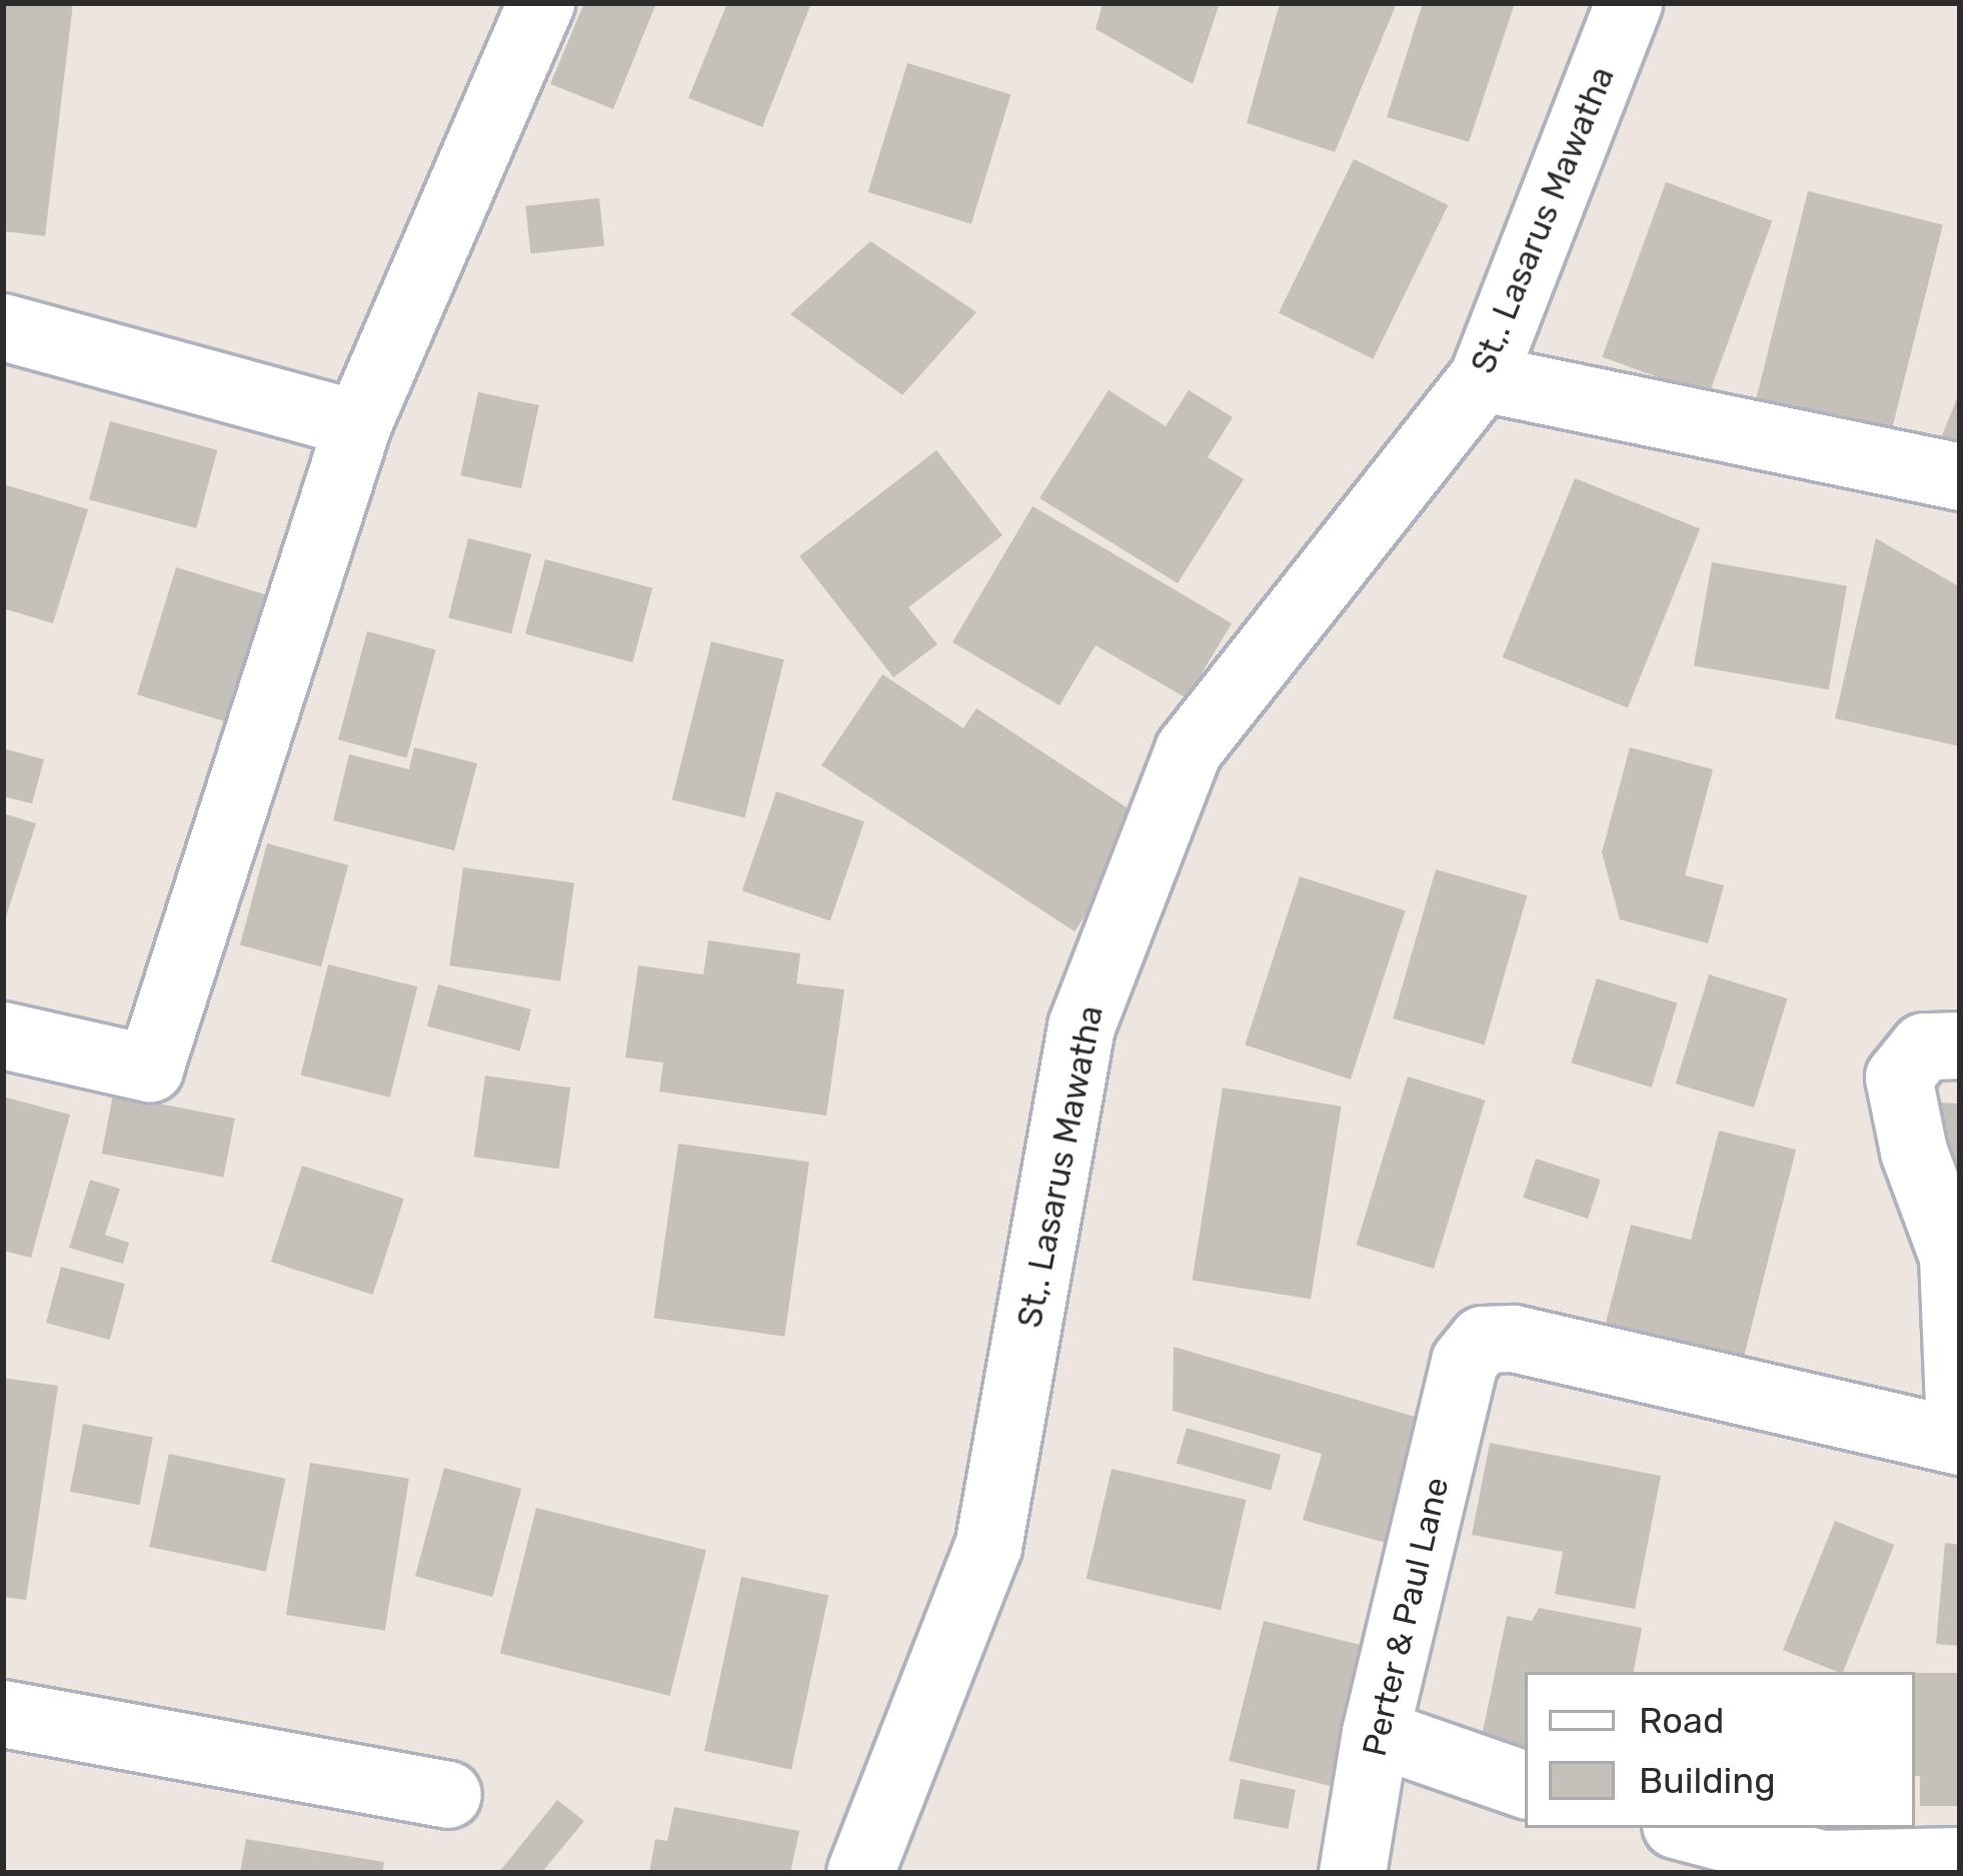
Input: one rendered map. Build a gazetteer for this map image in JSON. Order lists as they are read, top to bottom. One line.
{"streets":{"street":["St,. Lasarus Mawatha","Perter & Paul Lane"]},"legend":["Road","Building"]}
